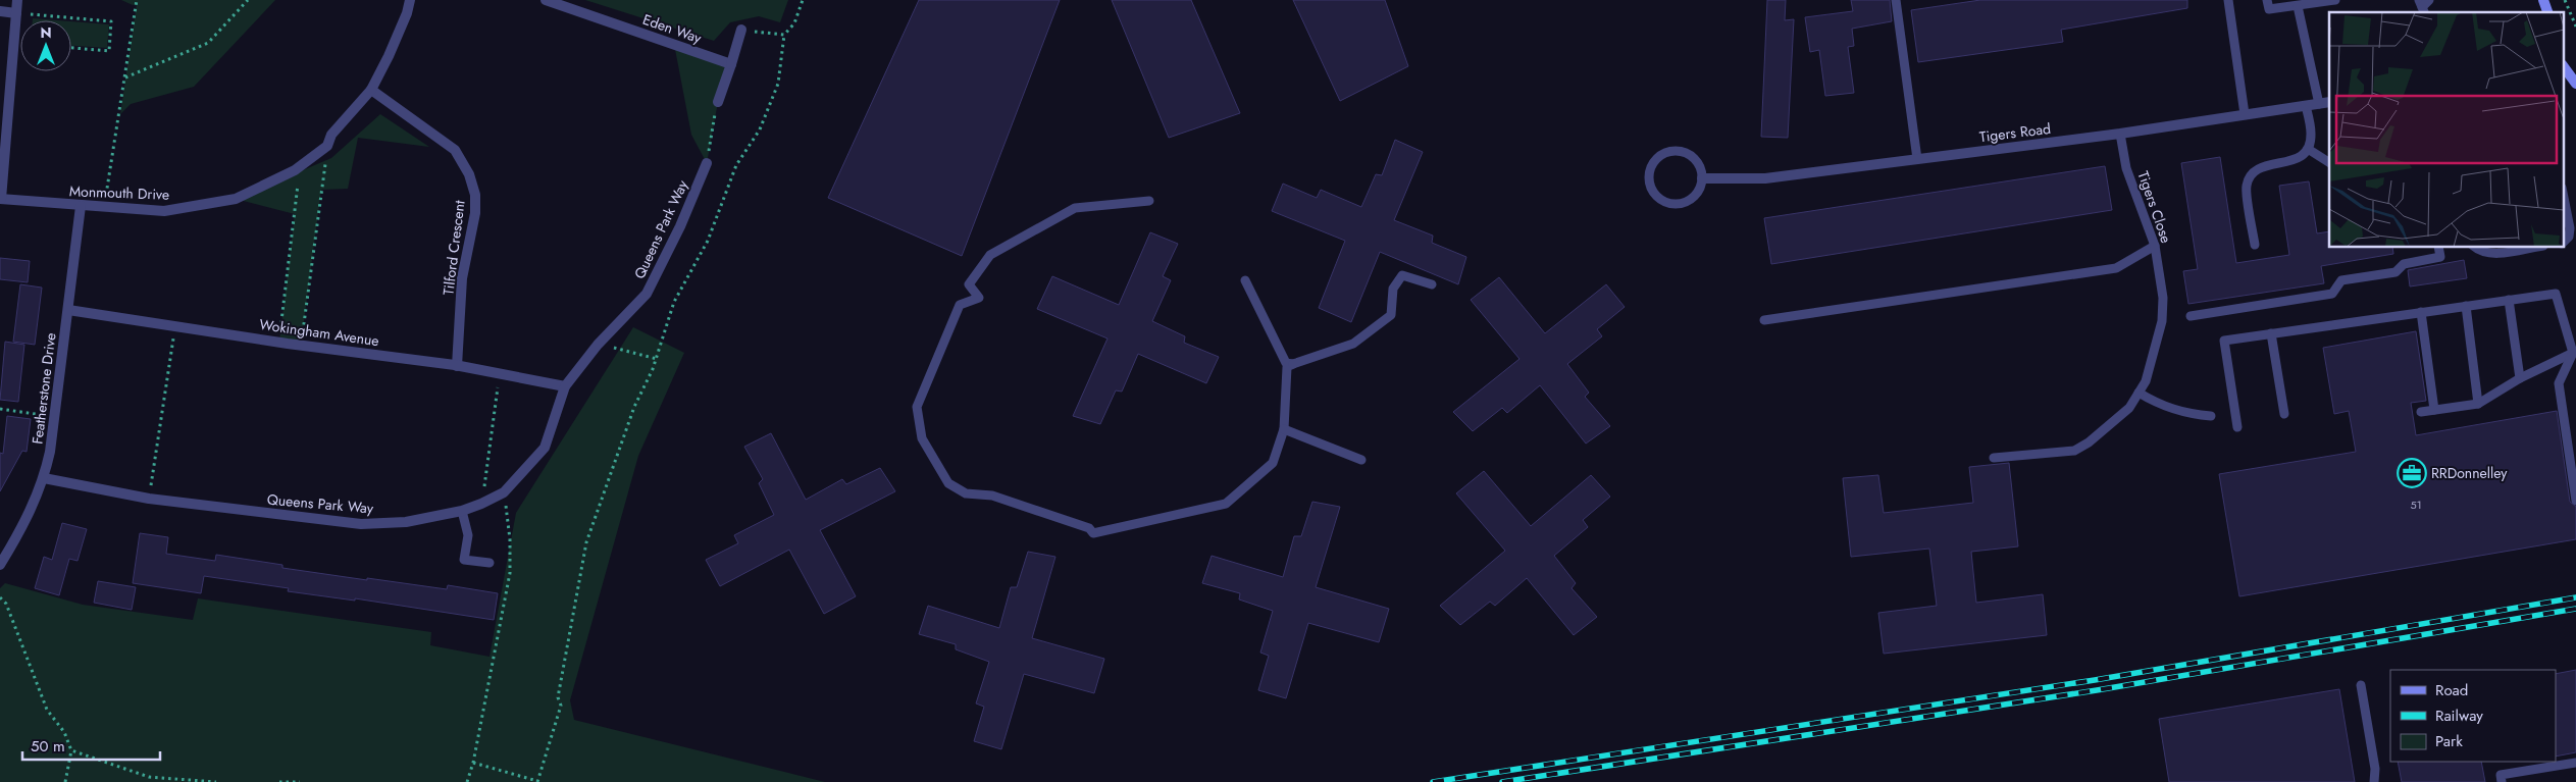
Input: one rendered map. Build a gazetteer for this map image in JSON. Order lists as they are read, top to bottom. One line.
{"streets":{"street":["Eden Way","Tigers Road","Monmouth Drive","Queens Park Way","Tilford Crescent","Wokingham Avenue","Featherstone Drive"],"lane":["Tigers Close"]},"crossings":[["Tigers Road","Tigers Close"],["Monmouth Drive","Tilford Crescent"],["Monmouth Drive","Featherstone Drive"],["Queens Park Way","Wokingham Avenue"],["Queens Park Way","Featherstone Drive"],["Tilford Crescent","Wokingham Avenue"],["Wokingham Avenue","Featherstone Drive"]],"places":{"office":["RRDonnelley"]},"house_numbers":["51"],"legend":["Road","Railway","Park"],"scale_bar":"50 m","north":"top"}
